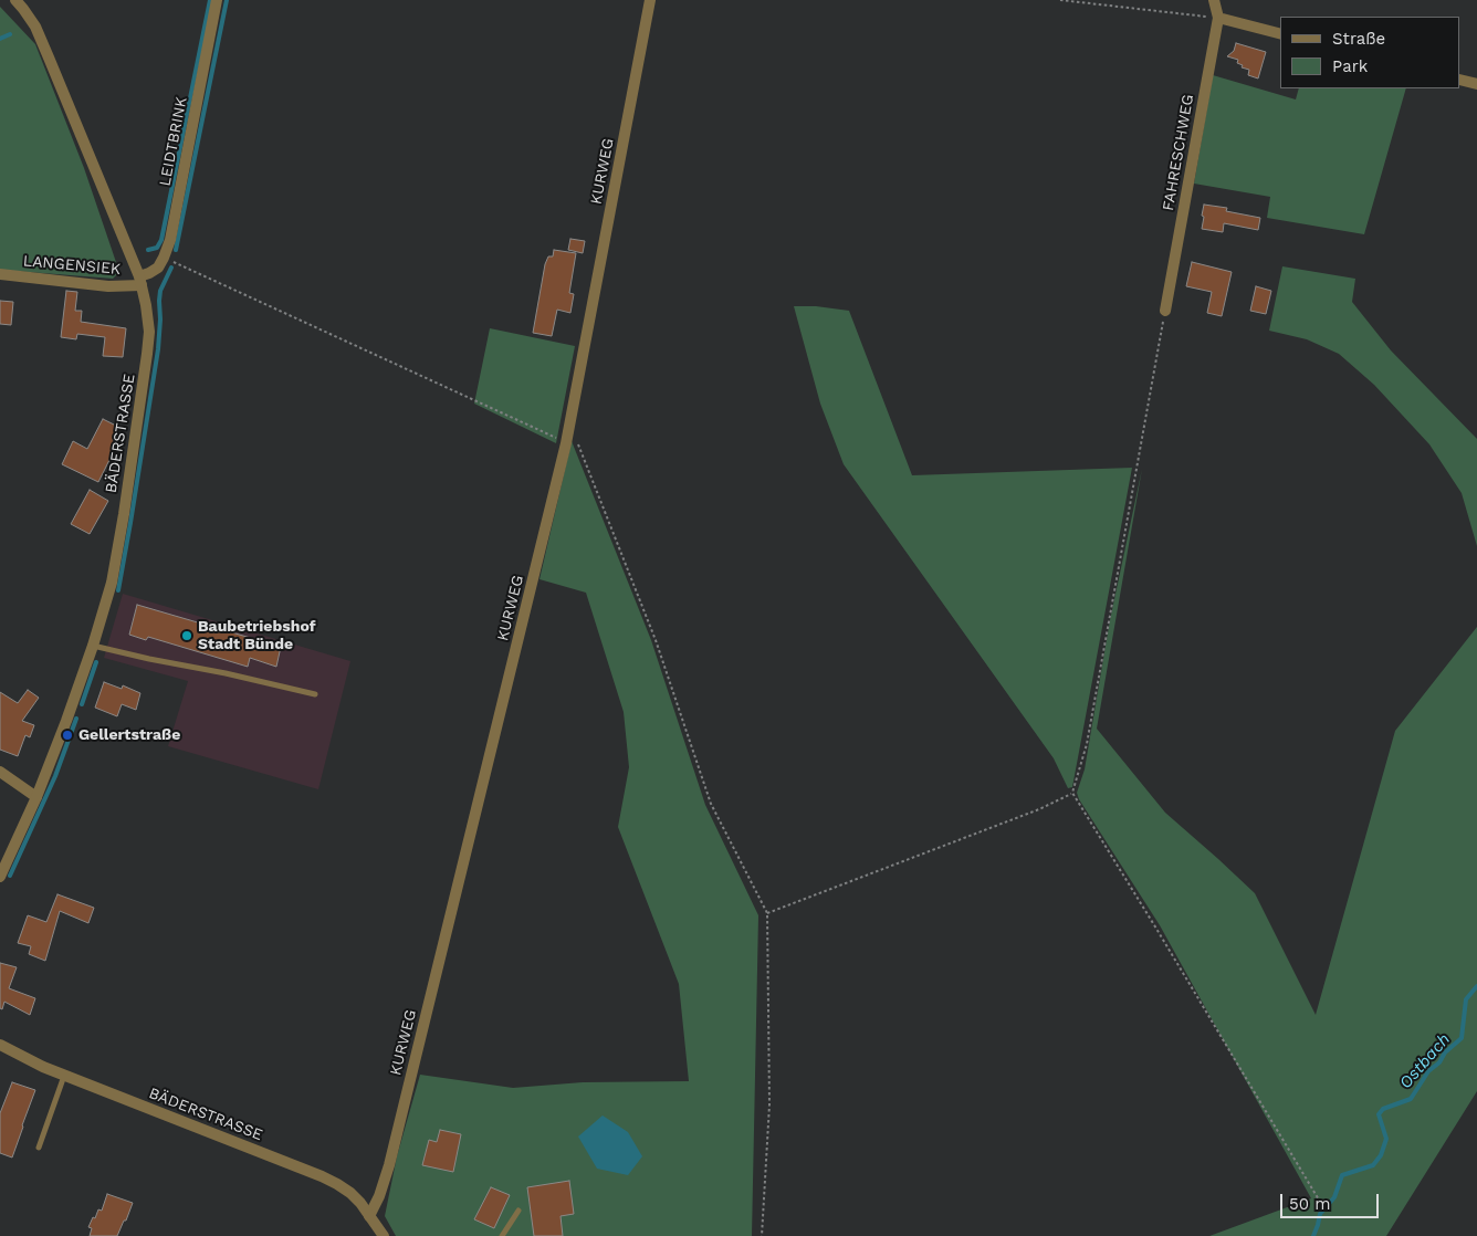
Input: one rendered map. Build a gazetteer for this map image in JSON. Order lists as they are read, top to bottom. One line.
{"streets":{"street":["LEIDTBRINK","FAHRESCHWEG","KURWEG","LANGENSIEK","BÄDERSTRASSE"]},"crossings":[["KURWEG","BÄDERSTRASSE"],["LANGENSIEK","BÄDERSTRASSE"]],"water":["Ostbach"],"places":["Baubetriebshof Stadt Bünde","Gellertstraße"],"legend":["Straße","Park"],"scale_bar":"50 m"}
